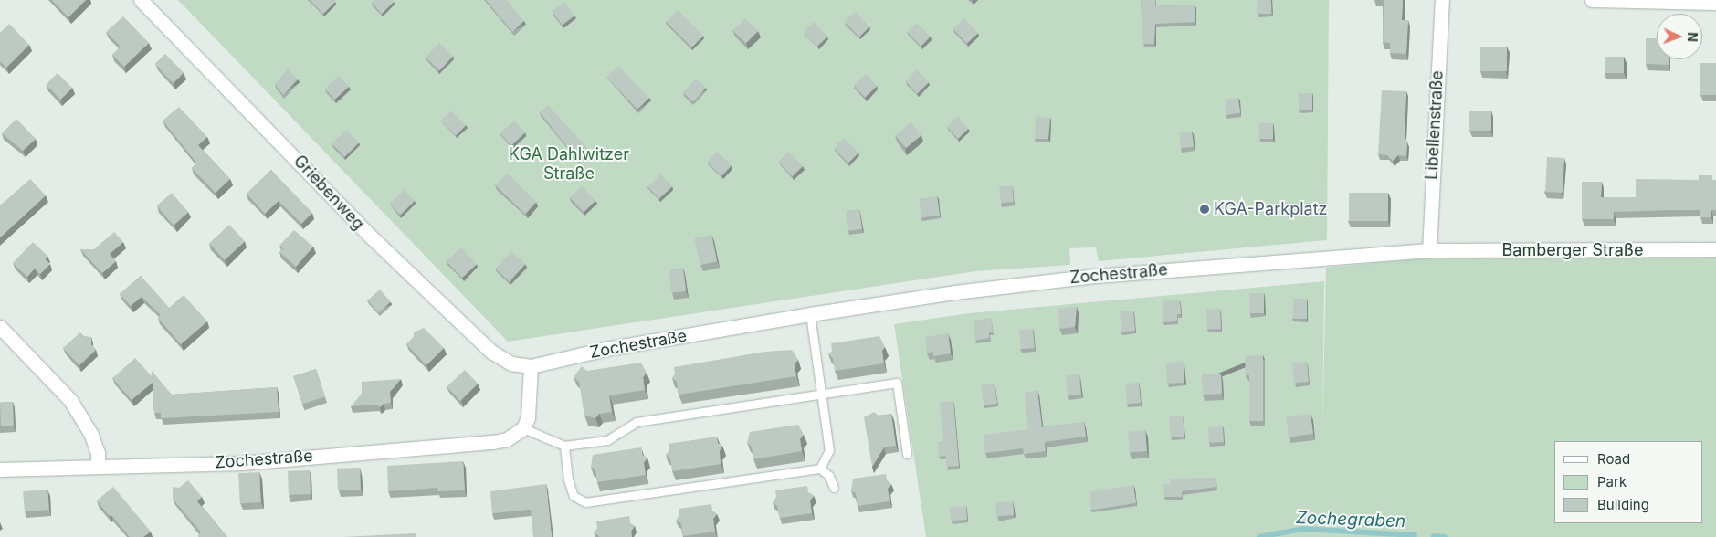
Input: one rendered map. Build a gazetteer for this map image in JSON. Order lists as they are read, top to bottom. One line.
{"streets":{"street":["Libellenstraße","Griebenweg","Bamberger Straße","Zochestraße"]},"crossings":[["Libellenstraße","Bamberger Straße"],["Libellenstraße","Zochestraße"],["Griebenweg","Zochestraße"],["Bamberger Straße","Zochestraße"]],"water":["Zochegraben"],"parks":["KGA Dahlwitzer Straße"],"places":["KGA-Parkplatz"],"legend":["Road","Park","Building"],"north":"right"}
